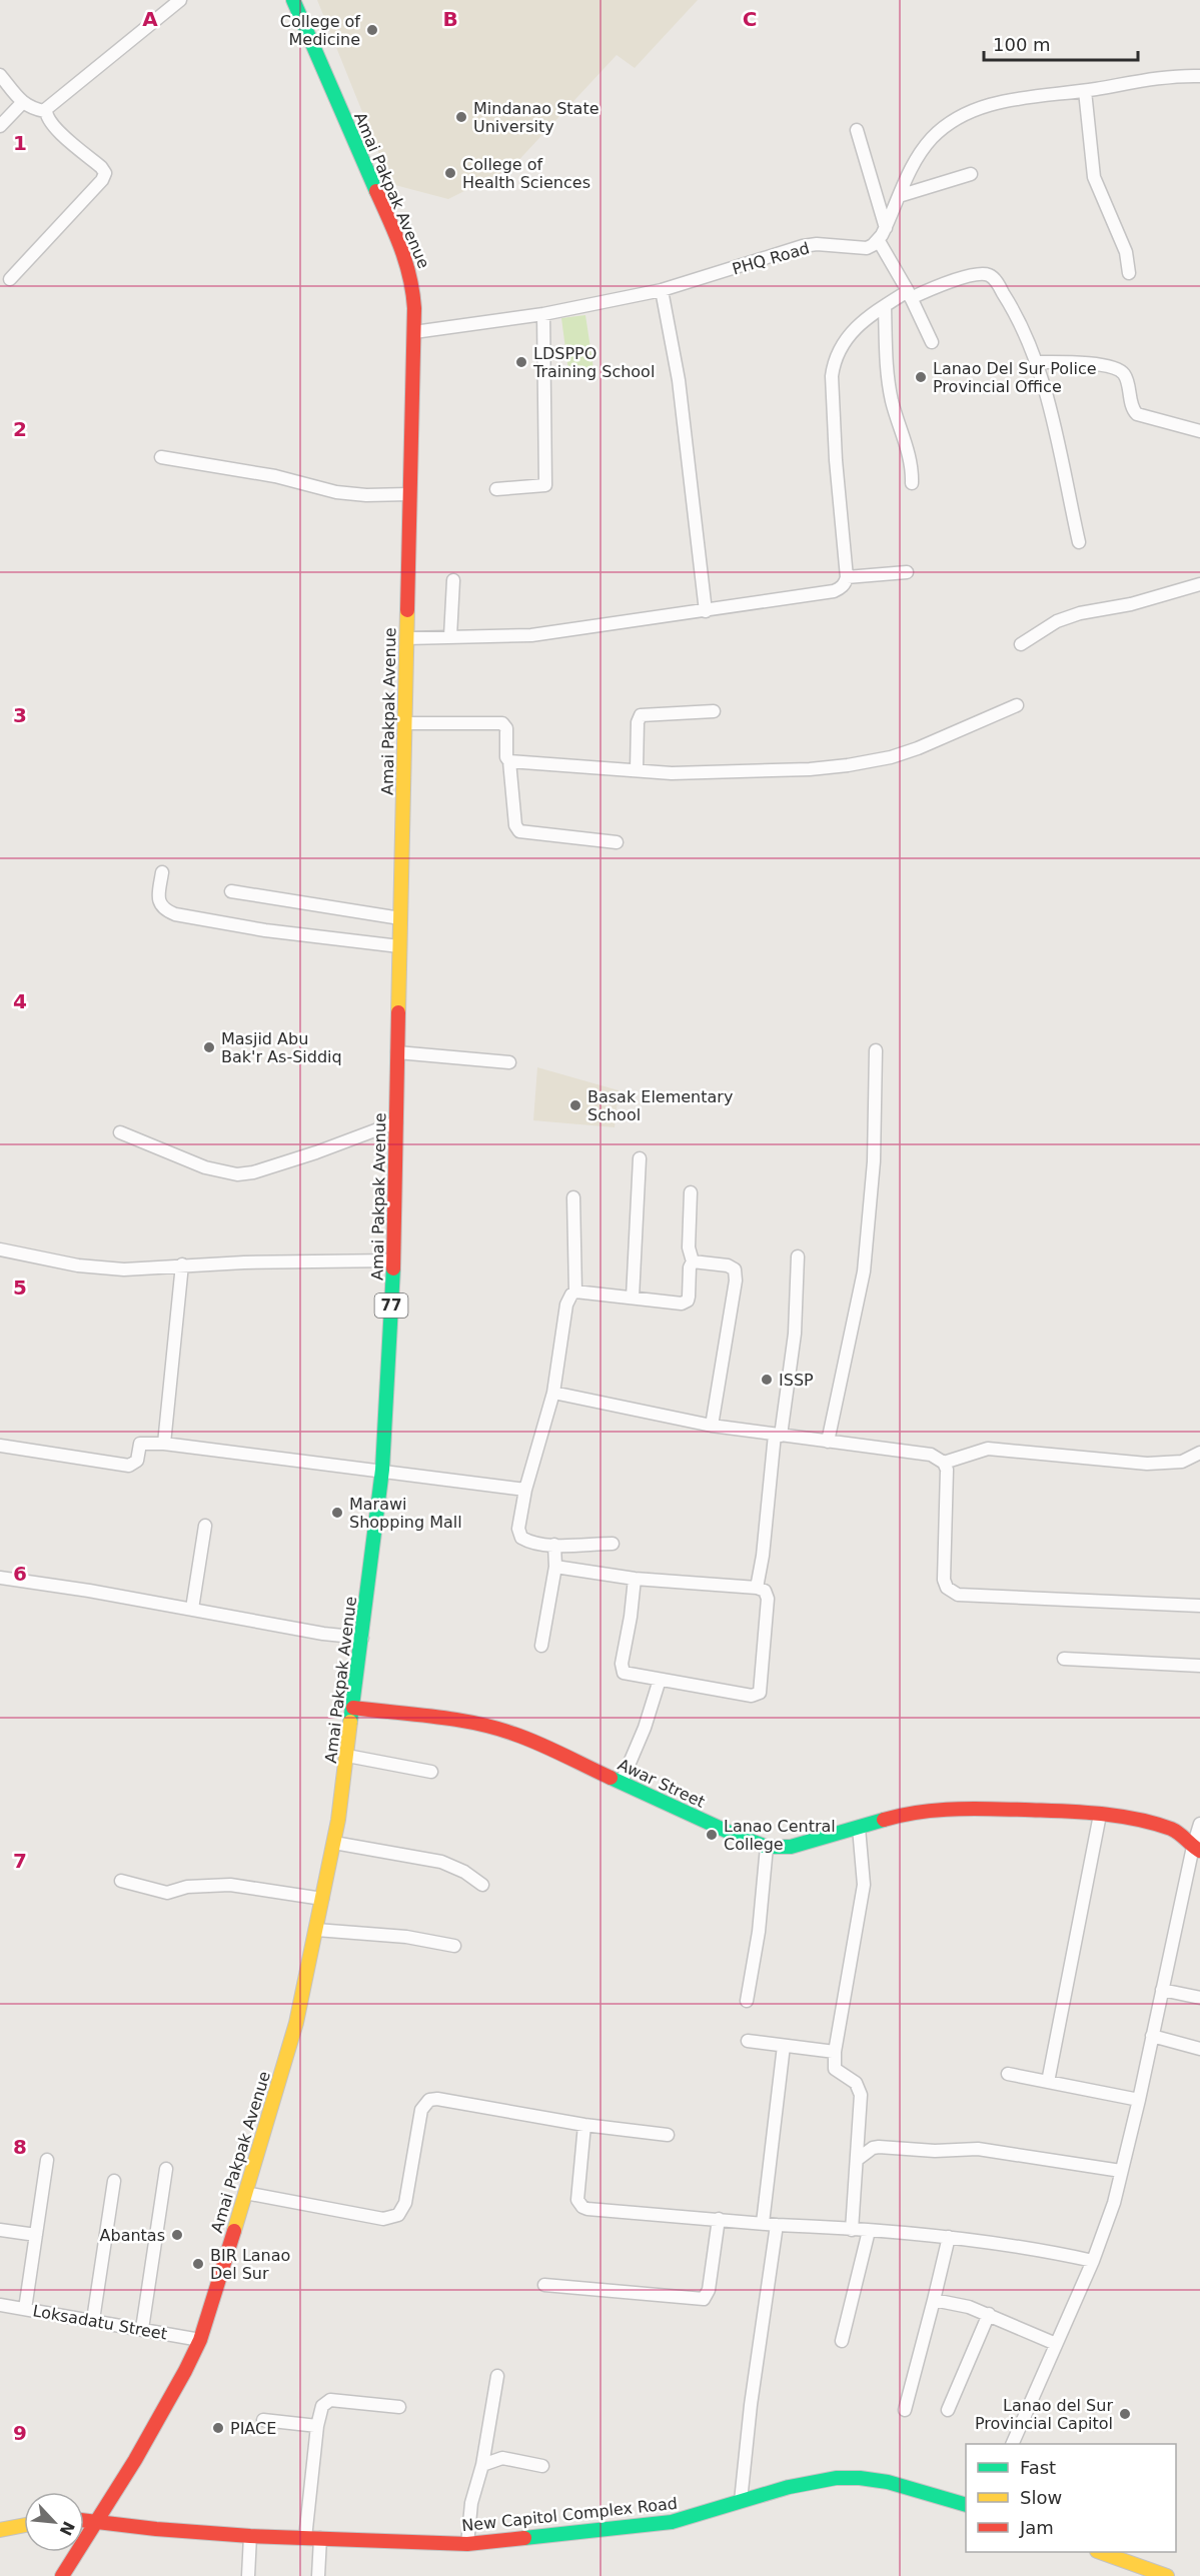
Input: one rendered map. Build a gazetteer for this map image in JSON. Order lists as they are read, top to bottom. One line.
{"streets":{"main road":["Amai Pakpak Avenue","77","Awar Street","New Capitol Complex Road"],"street":["PHQ Road","Loksadatu Street"]},"crossings":[["Amai Pakpak Avenue","PHQ Road"],["Amai Pakpak Avenue","Awar Street"],["Amai Pakpak Avenue","Loksadatu Street"],["Amai Pakpak Avenue","New Capitol Complex Road"]],"places":["College of Medicine","Mindanao State University","College of Health Sciences","LDSPPO Training School","Lanao Del Sur Police Provincial Office","Masjid Abu Bak'r As-Siddiq","Basak Elementary School","ISSP","Marawi Shopping Mall","Lanao Central College","Abantas","BIR Lanao Del Sur","Lanao del Sur Provincial Capitol","PIACE"],"legend":["Fast","Slow","Jam"],"scale_bar":"100 m","north":"bottom right","grid":{"columns":["A","B","C"],"rows":["1","2","3","4","5","6","7","8","9"]}}
